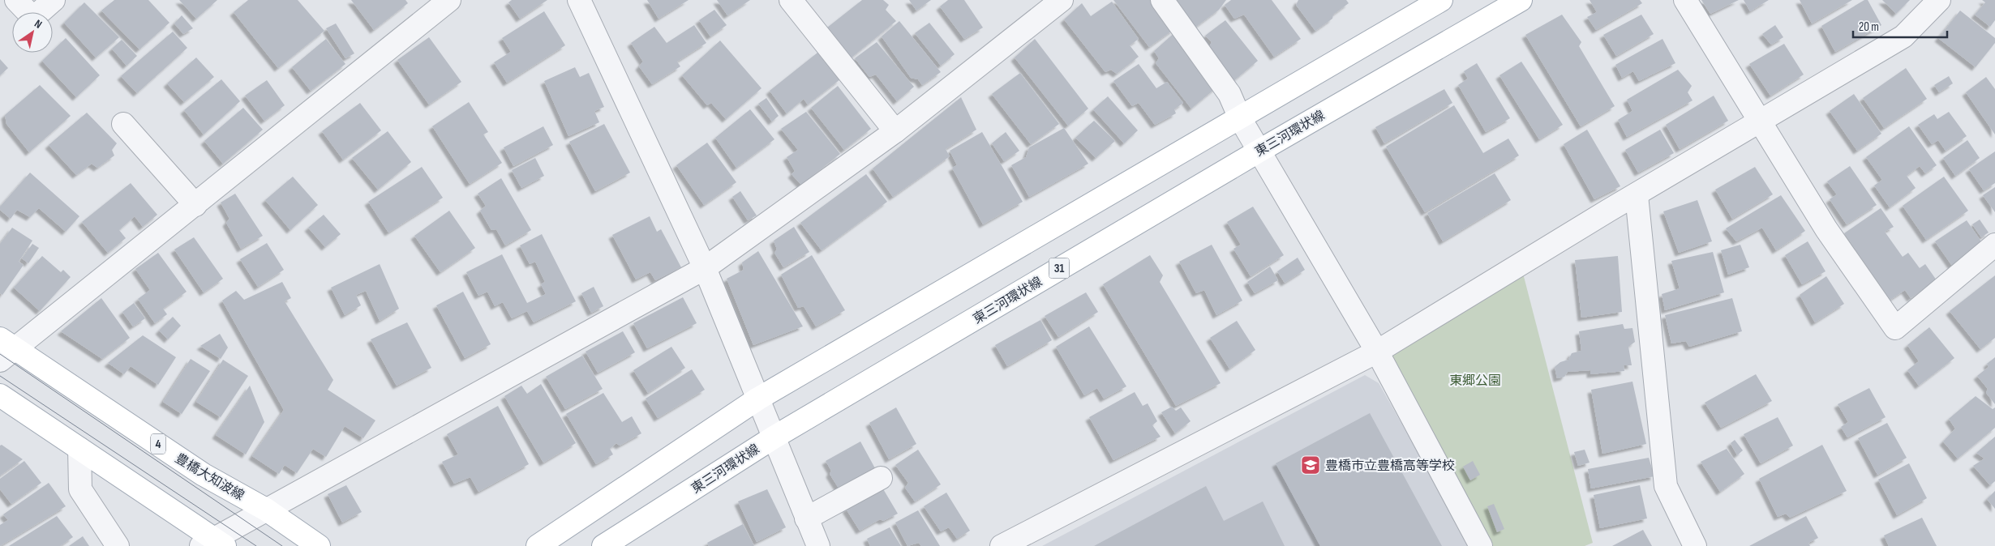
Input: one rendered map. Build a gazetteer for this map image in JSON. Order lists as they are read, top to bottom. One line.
{"streets":{"main road":["東三河環状線","31","4","豊橋大知波線"]},"parks":["東郷公園"],"places":{"school or university":["豊橋市立豊橋高等学校"]},"scale_bar":"20 m","north":"top right"}
